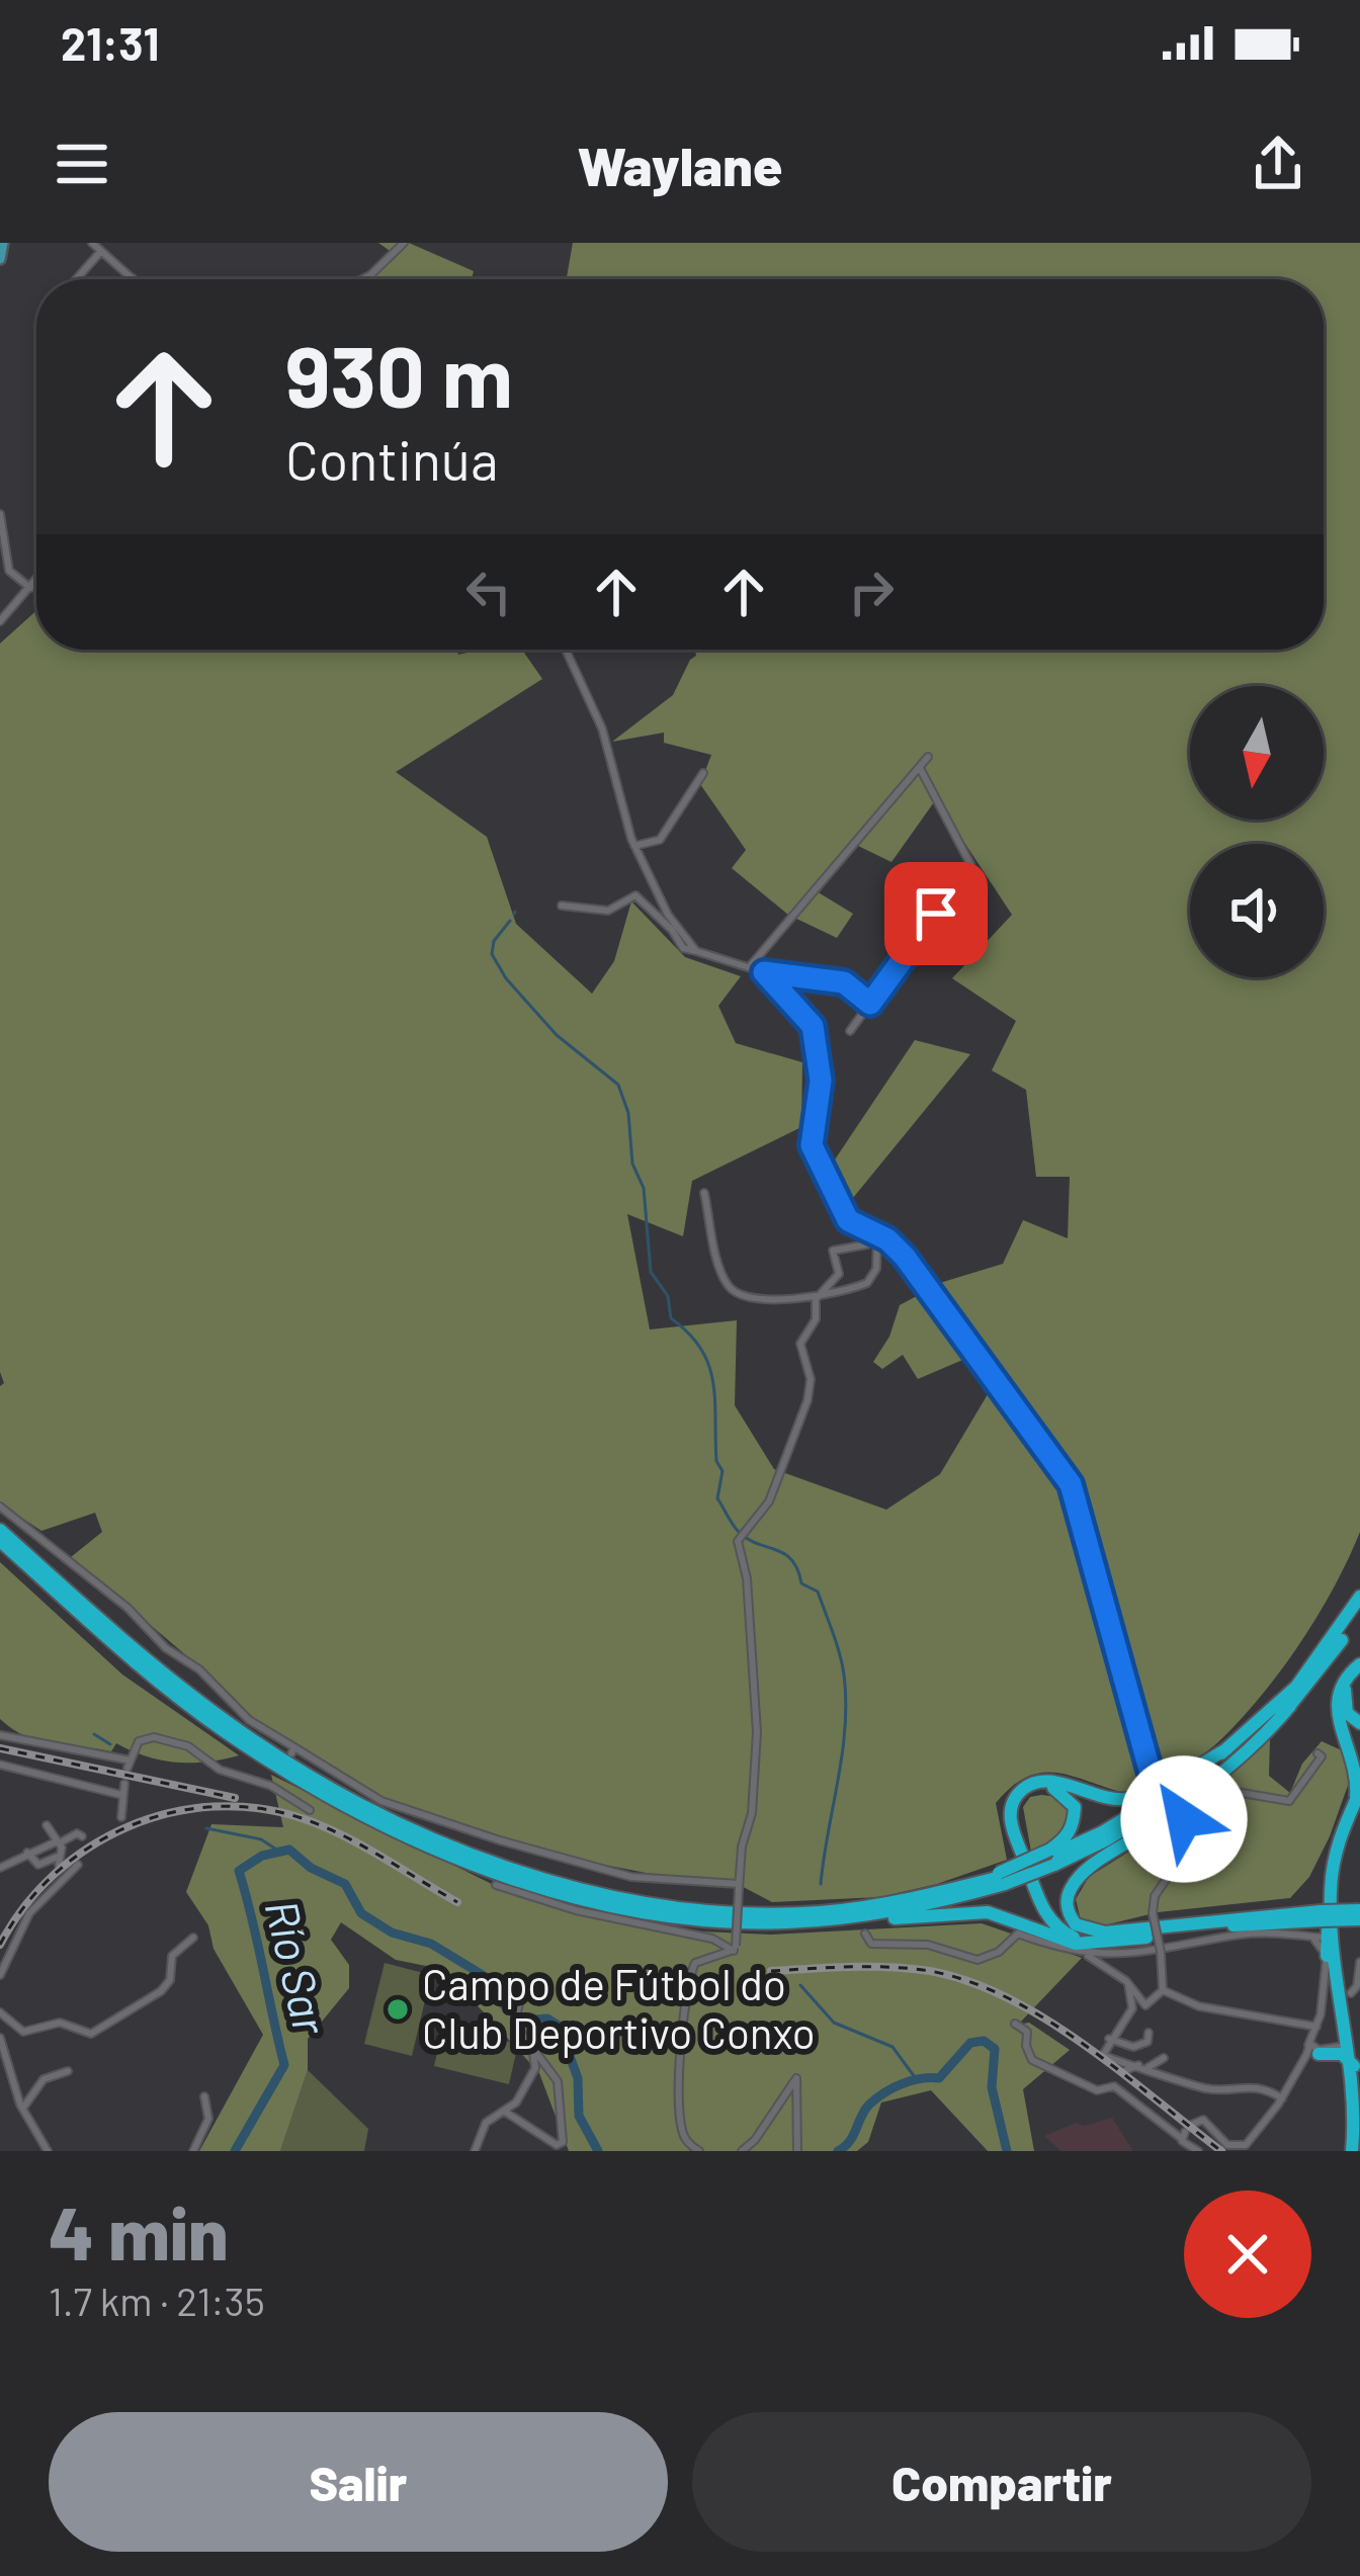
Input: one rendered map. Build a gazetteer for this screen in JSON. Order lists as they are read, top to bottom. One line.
{"water":["Río Sar"],"places":["Campo de Fútbol do Club Deportivo Conxo"],"north":"bottom","page":{"status":"21:31","header":"Waylane","turn":["930 m","Continúa"],"heading":["4 min","1.7 km · 21:35"],"buttons":["Salir","Compartir"]}}
